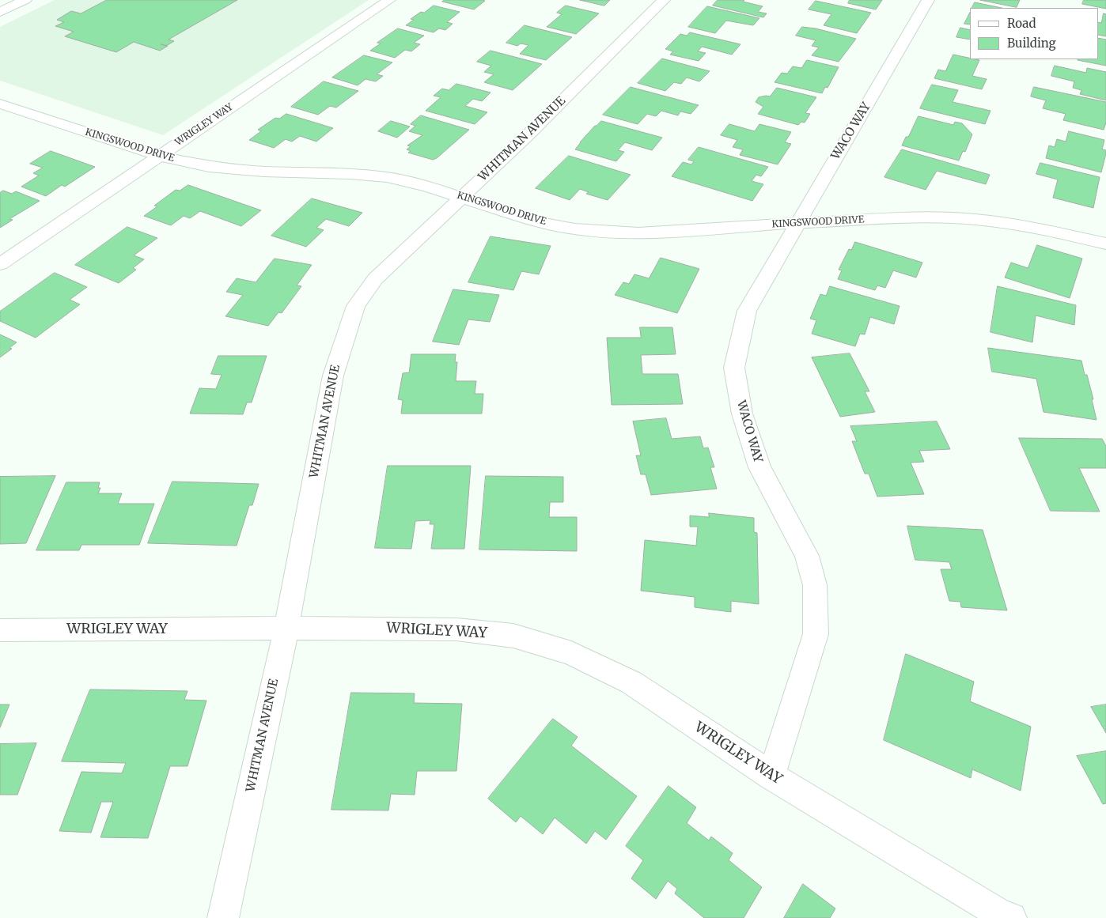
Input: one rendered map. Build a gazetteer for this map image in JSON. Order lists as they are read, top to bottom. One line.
{"streets":{"street":["WRIGLEY WAY","WACO WAY","WHITMAN AVENUE","KINGSWOOD DRIVE"]},"crossings":[["WRIGLEY WAY","WACO WAY"],["WRIGLEY WAY","WHITMAN AVENUE"],["WRIGLEY WAY","KINGSWOOD DRIVE"],["WACO WAY","KINGSWOOD DRIVE"],["WHITMAN AVENUE","KINGSWOOD DRIVE"]],"legend":["Road","Building"]}
